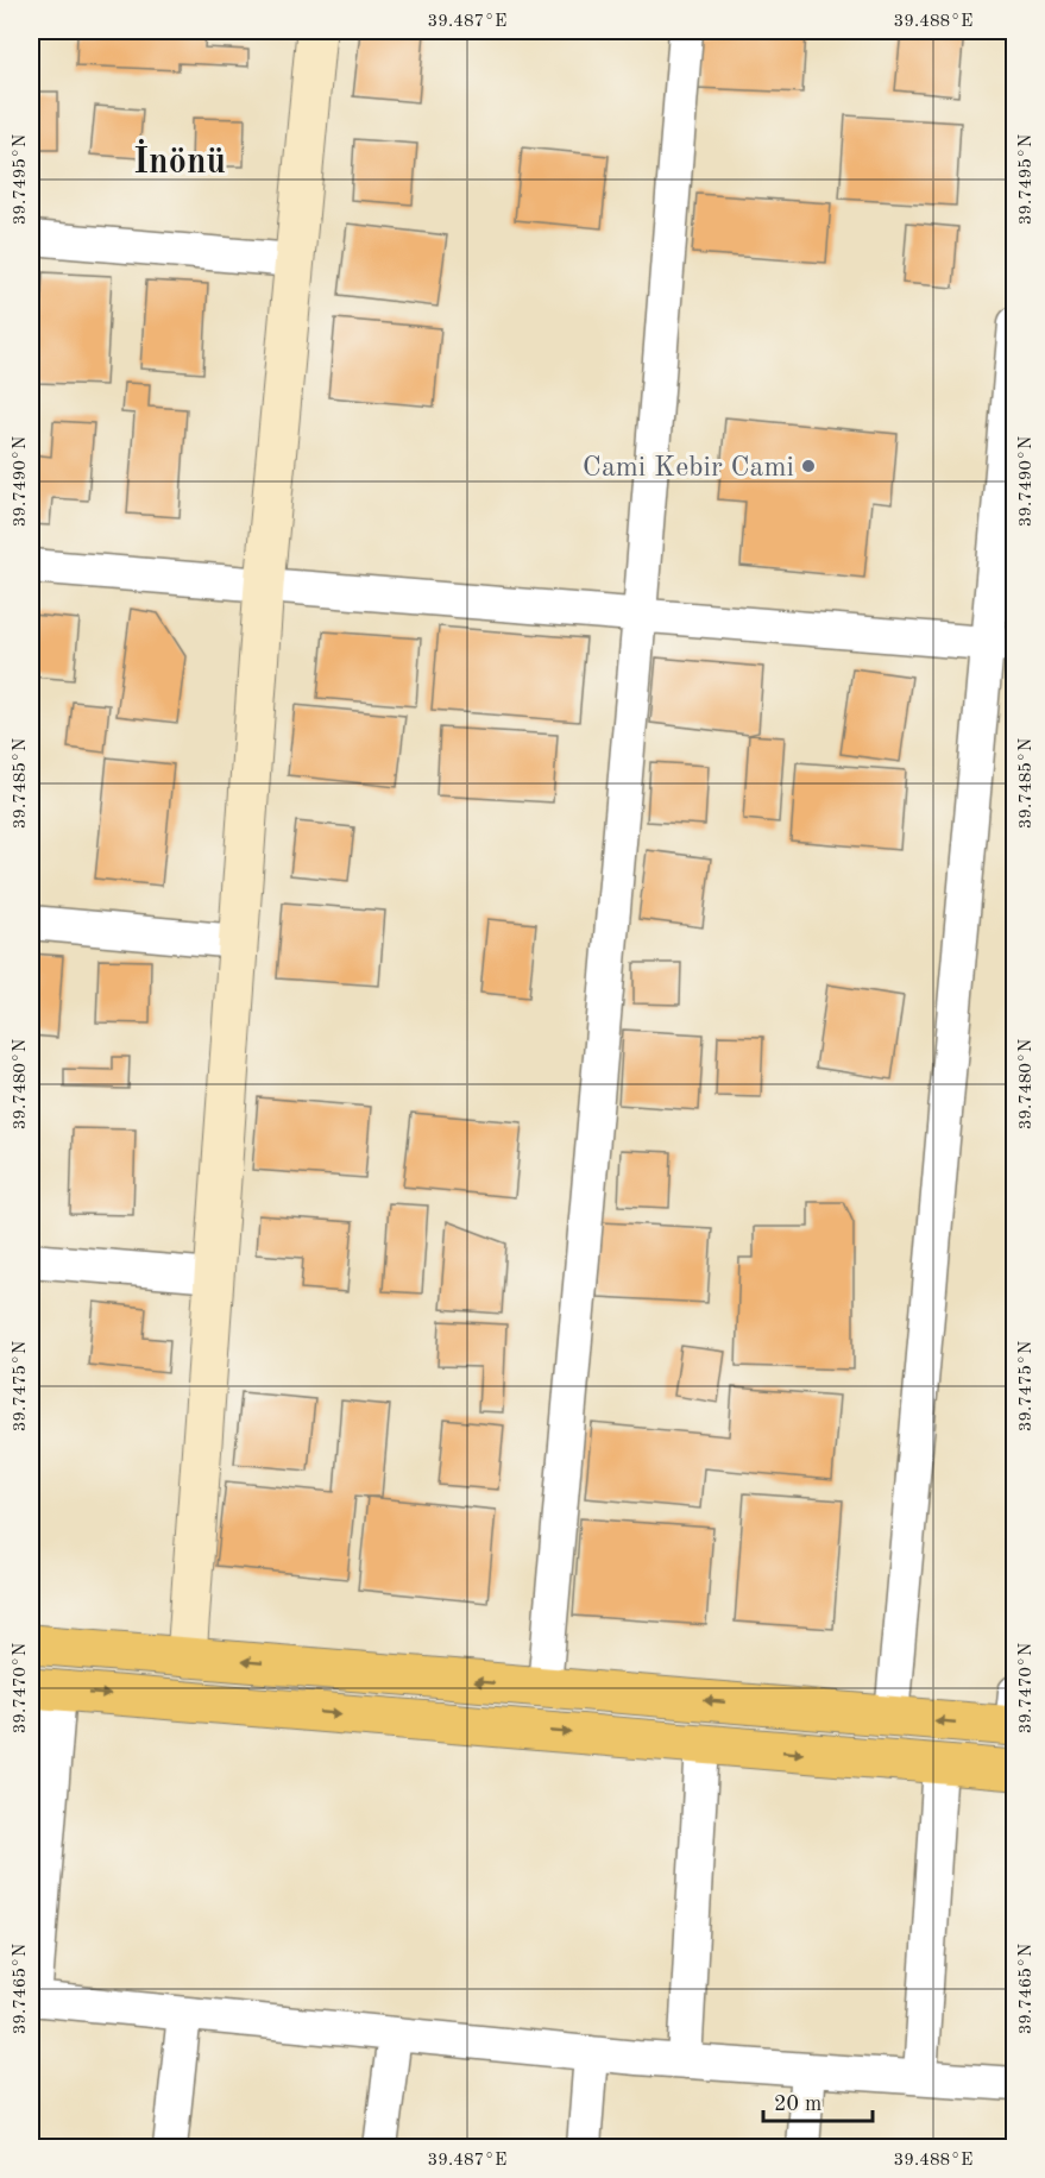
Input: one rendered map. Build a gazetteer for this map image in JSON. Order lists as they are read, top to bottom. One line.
{"districts":["İnönü"],"places":["Cami Kebir Cami"],"scale_bar":"20 m","coordinates":["39.487°E","39.488°E","39.7495°N","39.7490°N","39.7485°N","39.7480°N","39.7475°N","39.7470°N","39.7465°N"]}
